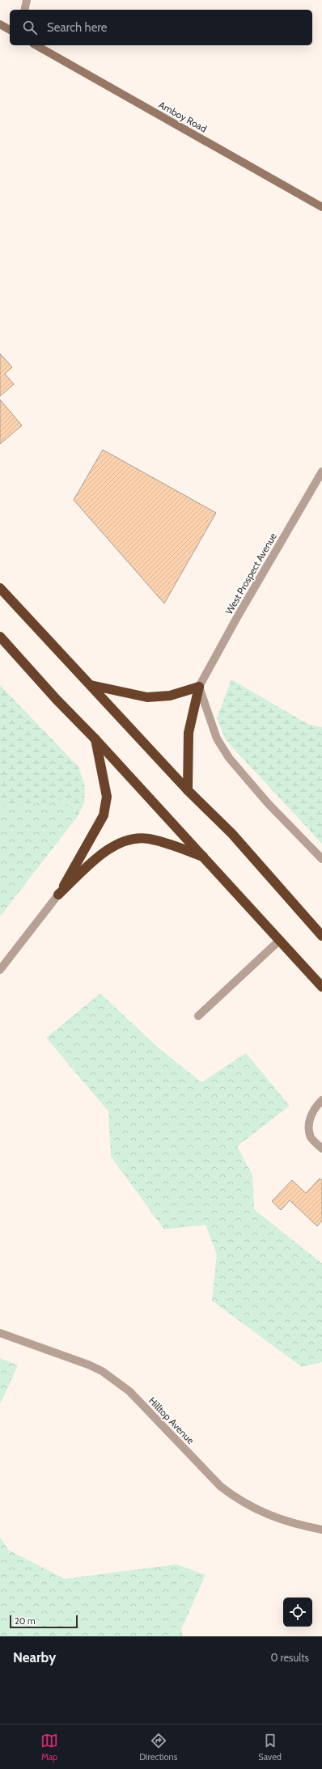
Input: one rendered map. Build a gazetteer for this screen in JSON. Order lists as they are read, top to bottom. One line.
{"streets":{"main road":["Amboy Road"],"street":["West Prospect Avenue","Hilltop Avenue"]},"scale_bar":"20 m","page":{"search":"Search here","scale":"20 m","heading":["Nearby","0 results"],"nav":["Map","Directions","Saved"]}}
